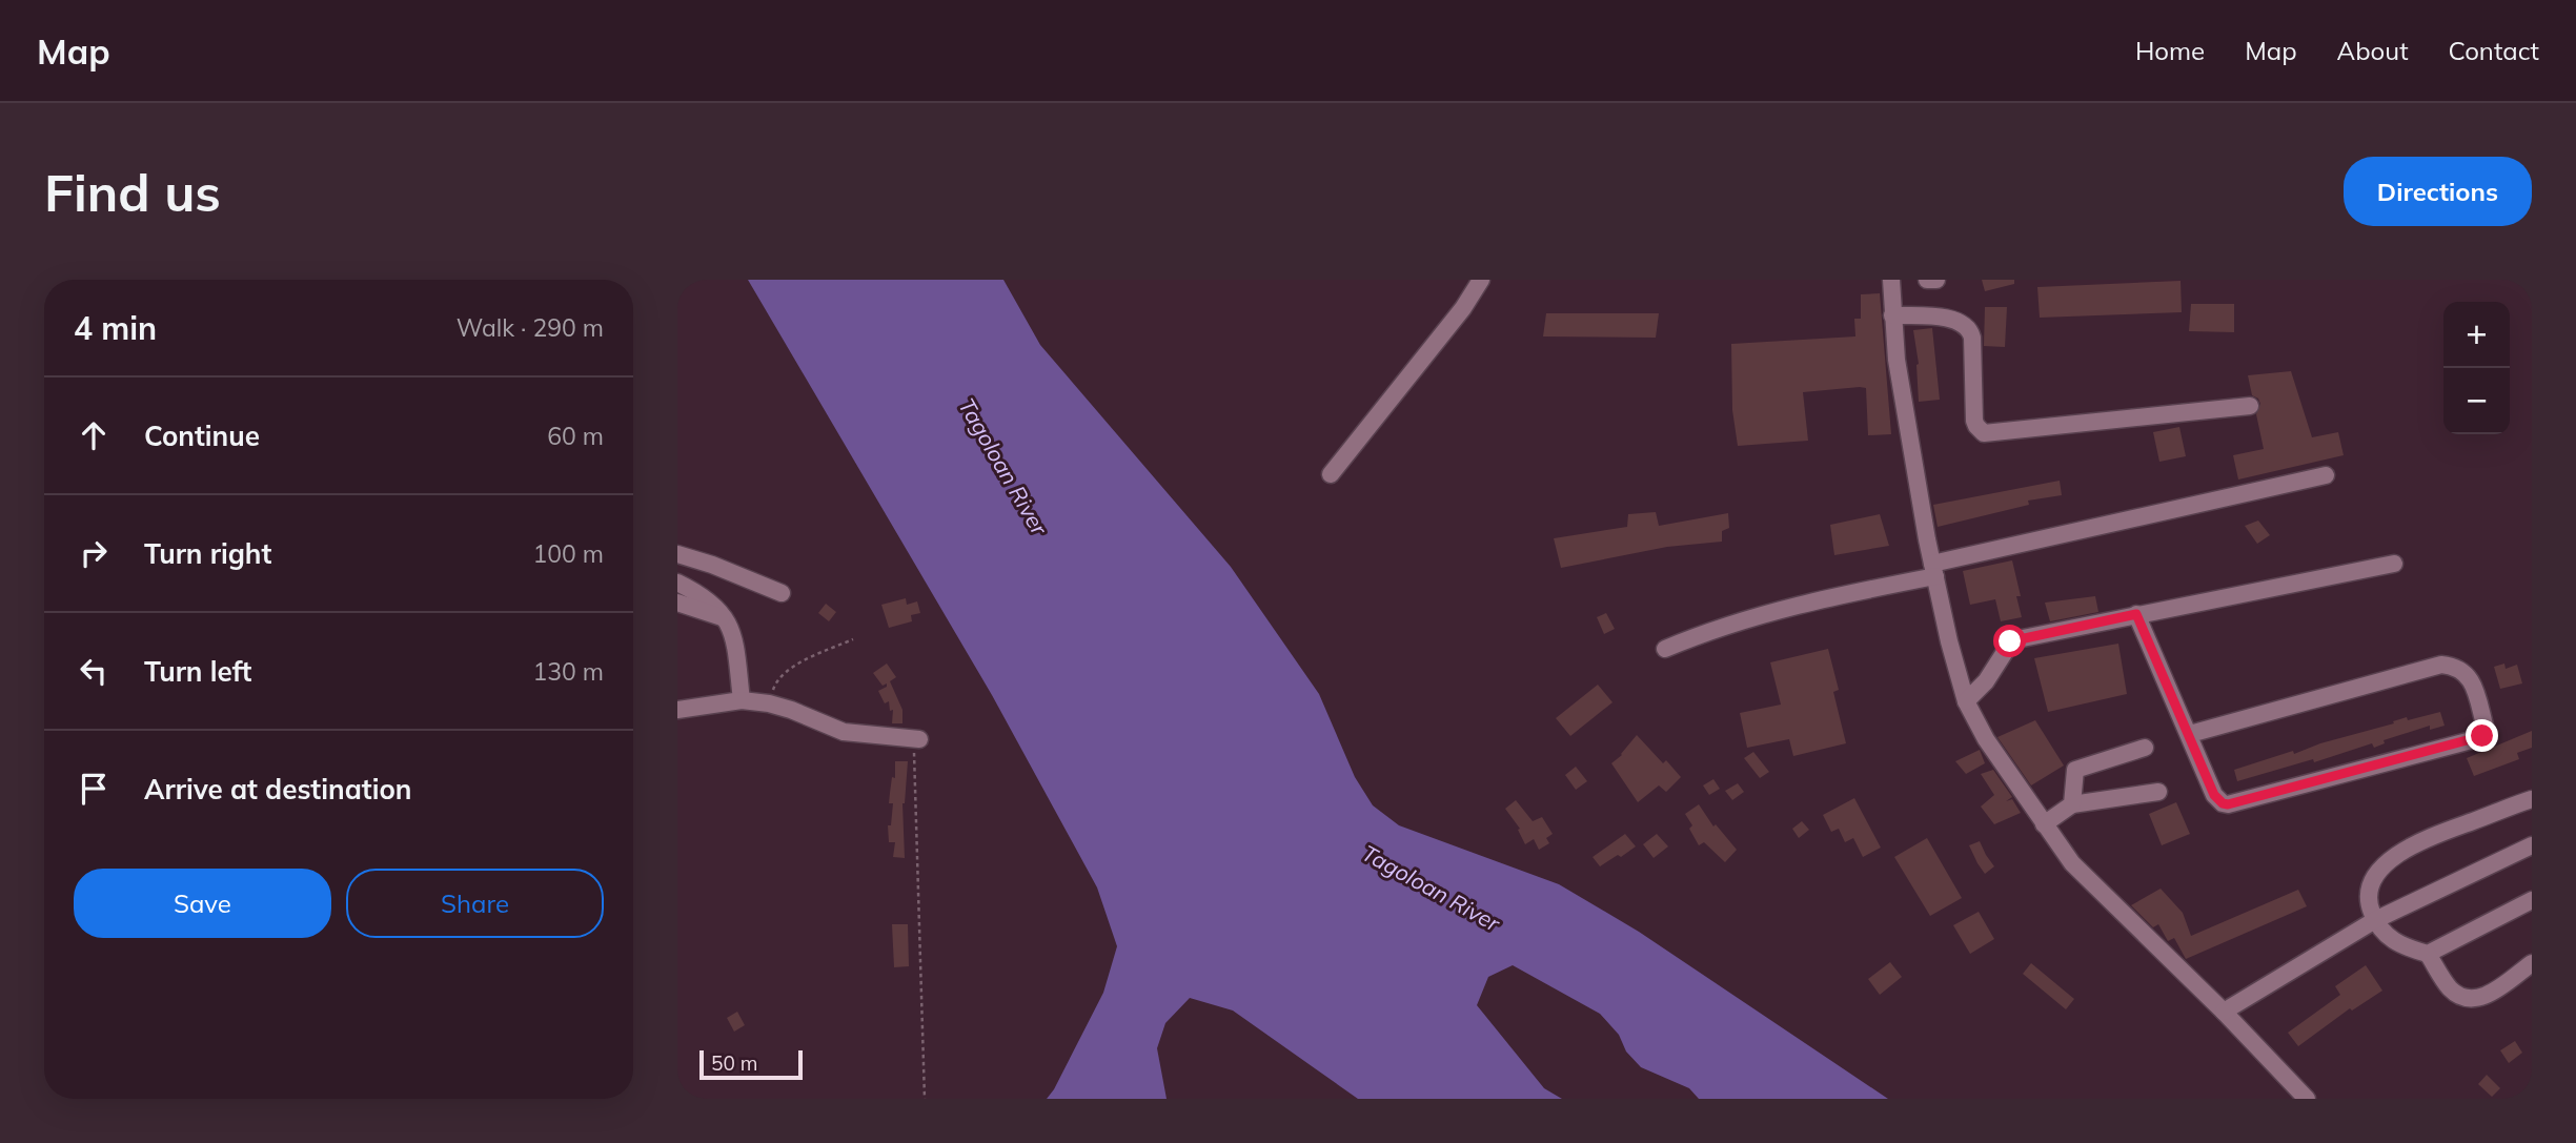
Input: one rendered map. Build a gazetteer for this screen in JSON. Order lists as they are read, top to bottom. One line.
{"water":["Tagoloan River"],"scale_bar":"50 m","page":{"header":"Map","nav":["Home","Map","About","Contact"],"buttons":["Directions",["Save","Share"]],"title":"Find us","heading":["4 min","Walk · 290 m"],"map_buttons":["+","−"],"list":[["Continue","60 m"],["Turn right","100 m"],["Turn left","130 m"],"Arrive at destination"],"scale":"50 m"}}
